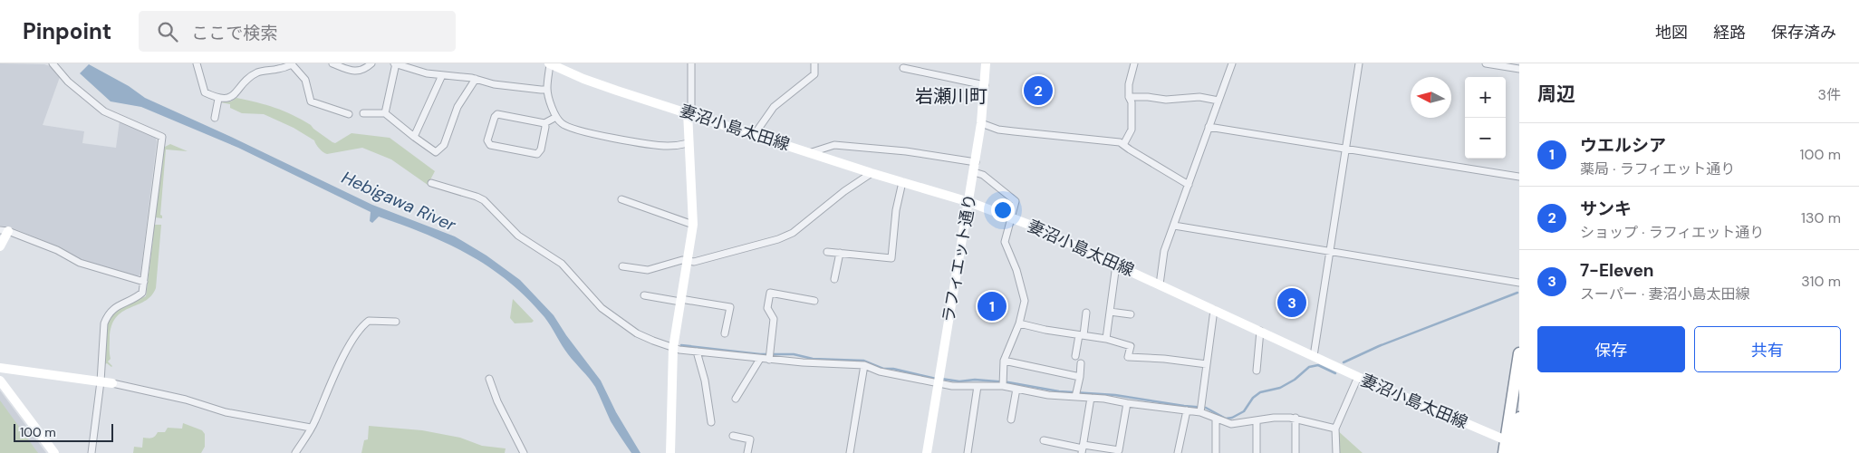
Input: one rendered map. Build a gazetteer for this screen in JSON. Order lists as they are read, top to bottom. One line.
{"streets":{"main road":["妻沼小島太田線","ラフィエット通り"]},"crossings":[["妻沼小島太田線","ラフィエット通り"]],"districts":["岩瀬川町"],"water":["Hebigawa River"],"scale_bar":"100 m","north":"left","page":{"header":"Pinpoint","search":"ここで検索","nav":["地図","経路","保存済み"],"heading":["周辺","3件"],"pins":["2","3","1"],"map_buttons":["+","−"],"list":[{"mark":"1","name":"ウエルシア","note":"薬局 · ラフィエット通り","value":"100 m"},{"mark":"2","name":"サンキ","note":"ショップ · ラフィエット通り","value":"130 m"},{"mark":"3","name":"7-Eleven","note":"スーパー · 妻沼小島太田線","value":"310 m"}],"buttons":["保存","共有"],"scale":"100 m"}}
